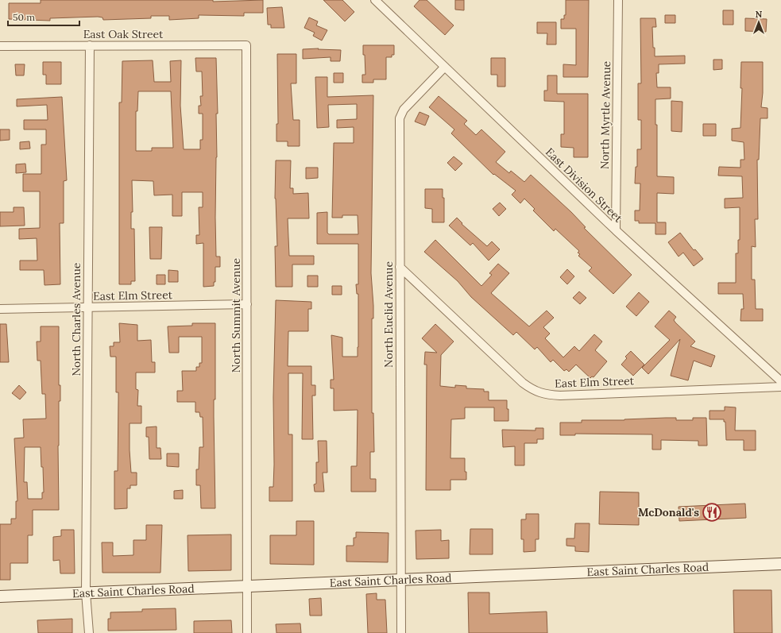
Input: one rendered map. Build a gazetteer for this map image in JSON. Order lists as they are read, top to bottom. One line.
{"streets":{"main road":["East Saint Charles Road"],"street":["East Oak Street","North Myrtle Avenue","East Division Street","East Elm Street","North Euclid Avenue","North Summit Avenue","North Charles Avenue"]},"crossings":[["East Oak Street","North Summit Avenue"],["East Oak Street","North Charles Avenue"],["North Myrtle Avenue","East Division Street"],["East Division Street","North Euclid Avenue"],["East Elm Street","North Euclid Avenue"],["East Elm Street","North Summit Avenue"],["East Elm Street","North Charles Avenue"],["North Euclid Avenue","East Saint Charles Road"],["North Summit Avenue","East Saint Charles Road"],["North Charles Avenue","East Saint Charles Road"]],"places":{"restaurant":["McDonald's"]},"scale_bar":"50 m","north":"top"}
